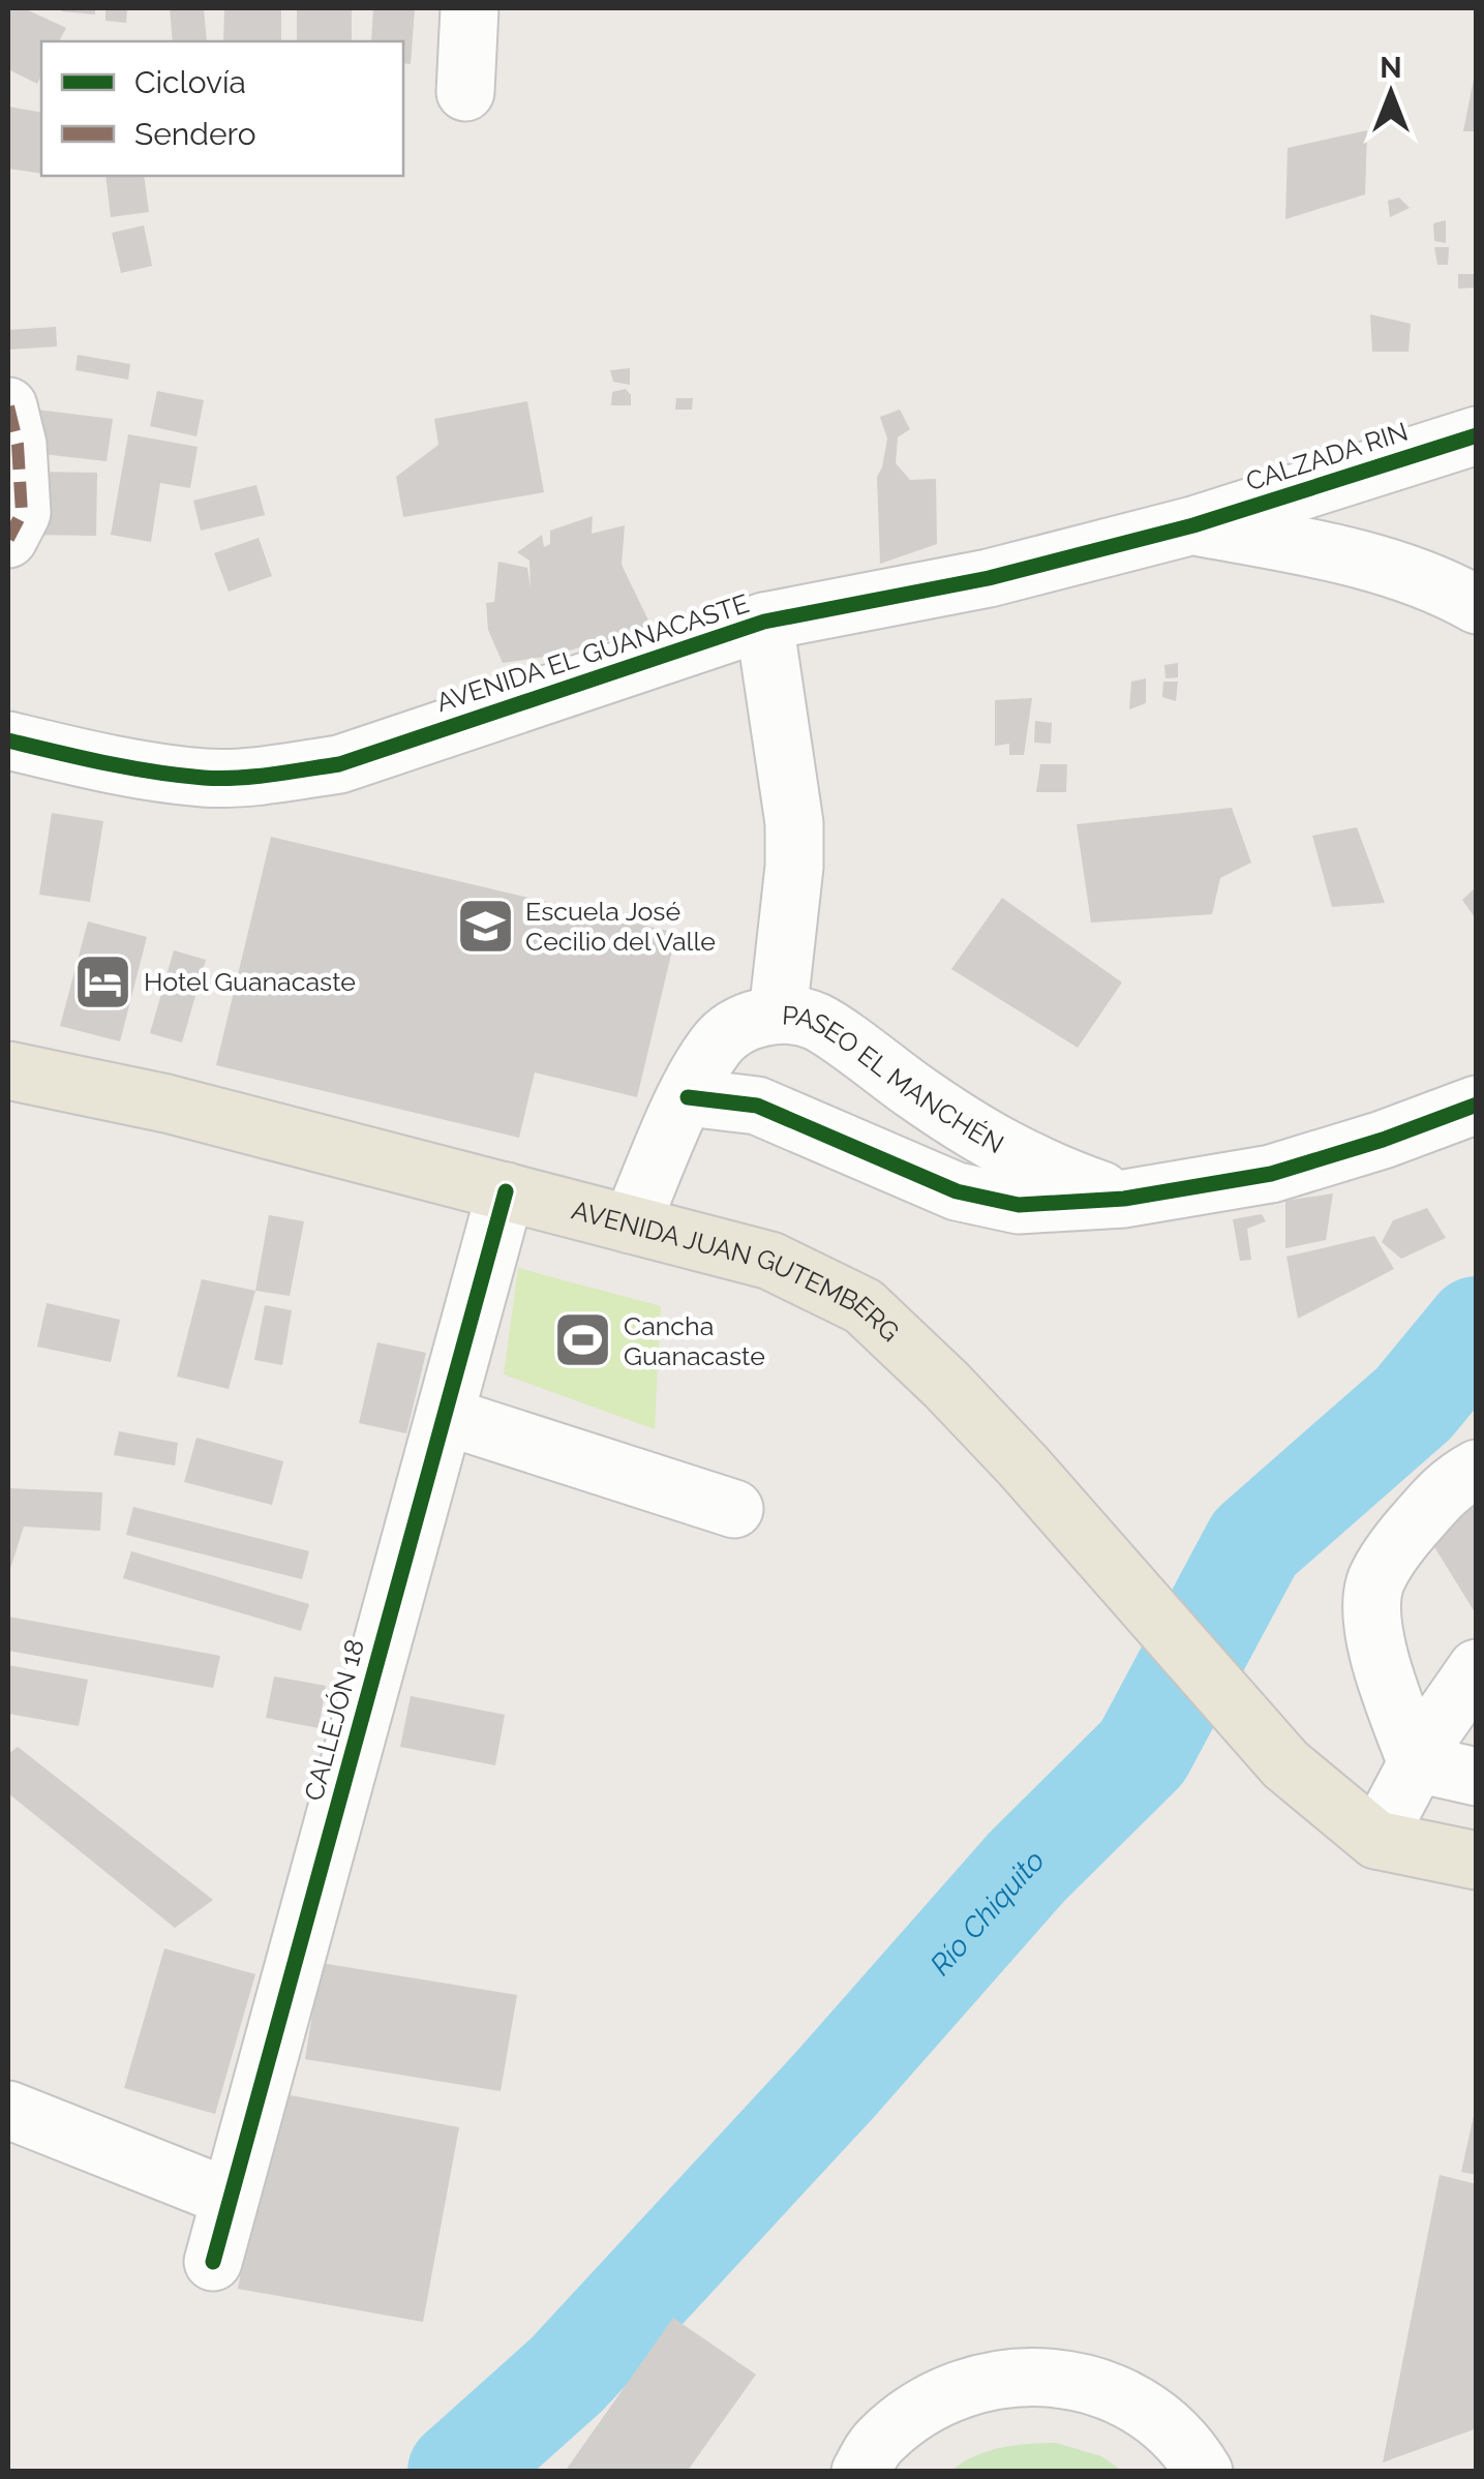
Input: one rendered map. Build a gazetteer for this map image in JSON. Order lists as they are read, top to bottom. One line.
{"streets":{"main road":["AVENIDA JUAN GUTEMBERG"],"street":["CALZADA RIN","AVENIDA EL GUANACASTE","PASEO EL MANCHÉN","CALLEJÓN 18"]},"crossings":[["CALZADA RIN","AVENIDA EL GUANACASTE"],["PASEO EL MANCHÉN","AVENIDA JUAN GUTEMBERG"],["AVENIDA JUAN GUTEMBERG","CALLEJÓN 18"]],"water":["Río Chiquito"],"places":{"school or university":["Escuela José Cecilio del Valle"],"hotel":["Hotel Guanacaste"],"sports":["Cancha Guanacaste"]},"legend":["Ciclovía","Sendero"],"north":"top"}
